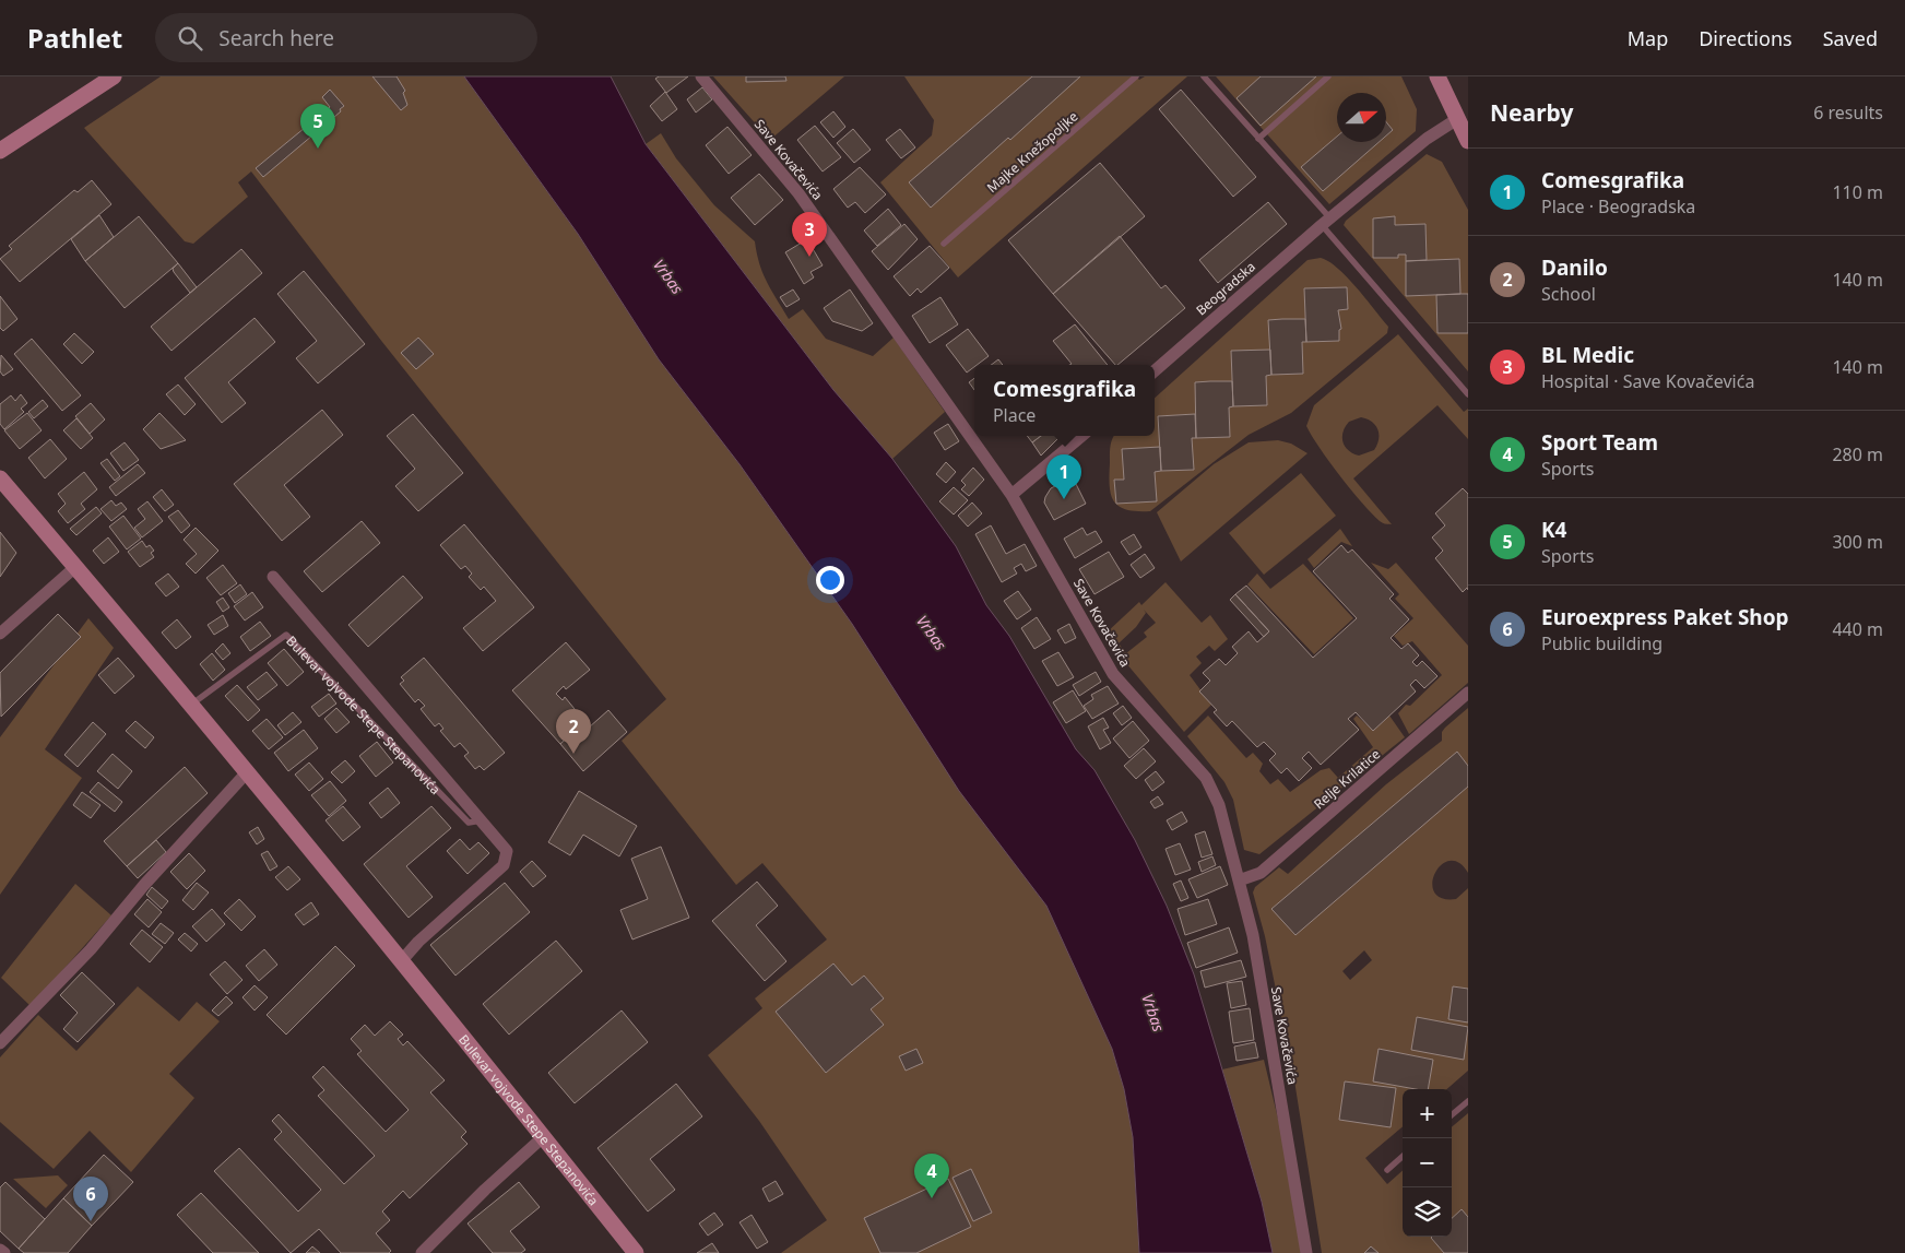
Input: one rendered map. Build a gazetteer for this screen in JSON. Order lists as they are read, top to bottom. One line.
{"streets":{"street":["Save Kovačevića","Beogradska","Bulevar vojvode Stepe Stepanovića","Relje Krilatice"],"lane":["Majke Knežopoljke"]},"crossings":[["Save Kovačevića","Relje Krilatice"]],"water":["Vrbas"],"north":"right","page":{"header":"Pathlet","search":"Search here","nav":["Map","Directions","Saved"],"heading":["Nearby","6 results"],"pins":["5","3","1","2","4","6"],"list":[{"mark":"1","name":"Comesgrafika","note":"Place · Beogradska","value":"110 m"},{"mark":"2","name":"Danilo","note":"School","value":"140 m"},{"mark":"3","name":"BL Medic","note":"Hospital · Save Kovačevića","value":"140 m"},{"mark":"4","name":"Sport Team","note":"Sports","value":"280 m"},{"mark":"5","name":"K4","note":"Sports","value":"300 m"},{"mark":"6","name":"Euroexpress Paket Shop","note":"Public building","value":"440 m"}],"popup":["Comesgrafika","Place"],"map_buttons":["+","−"]}}
